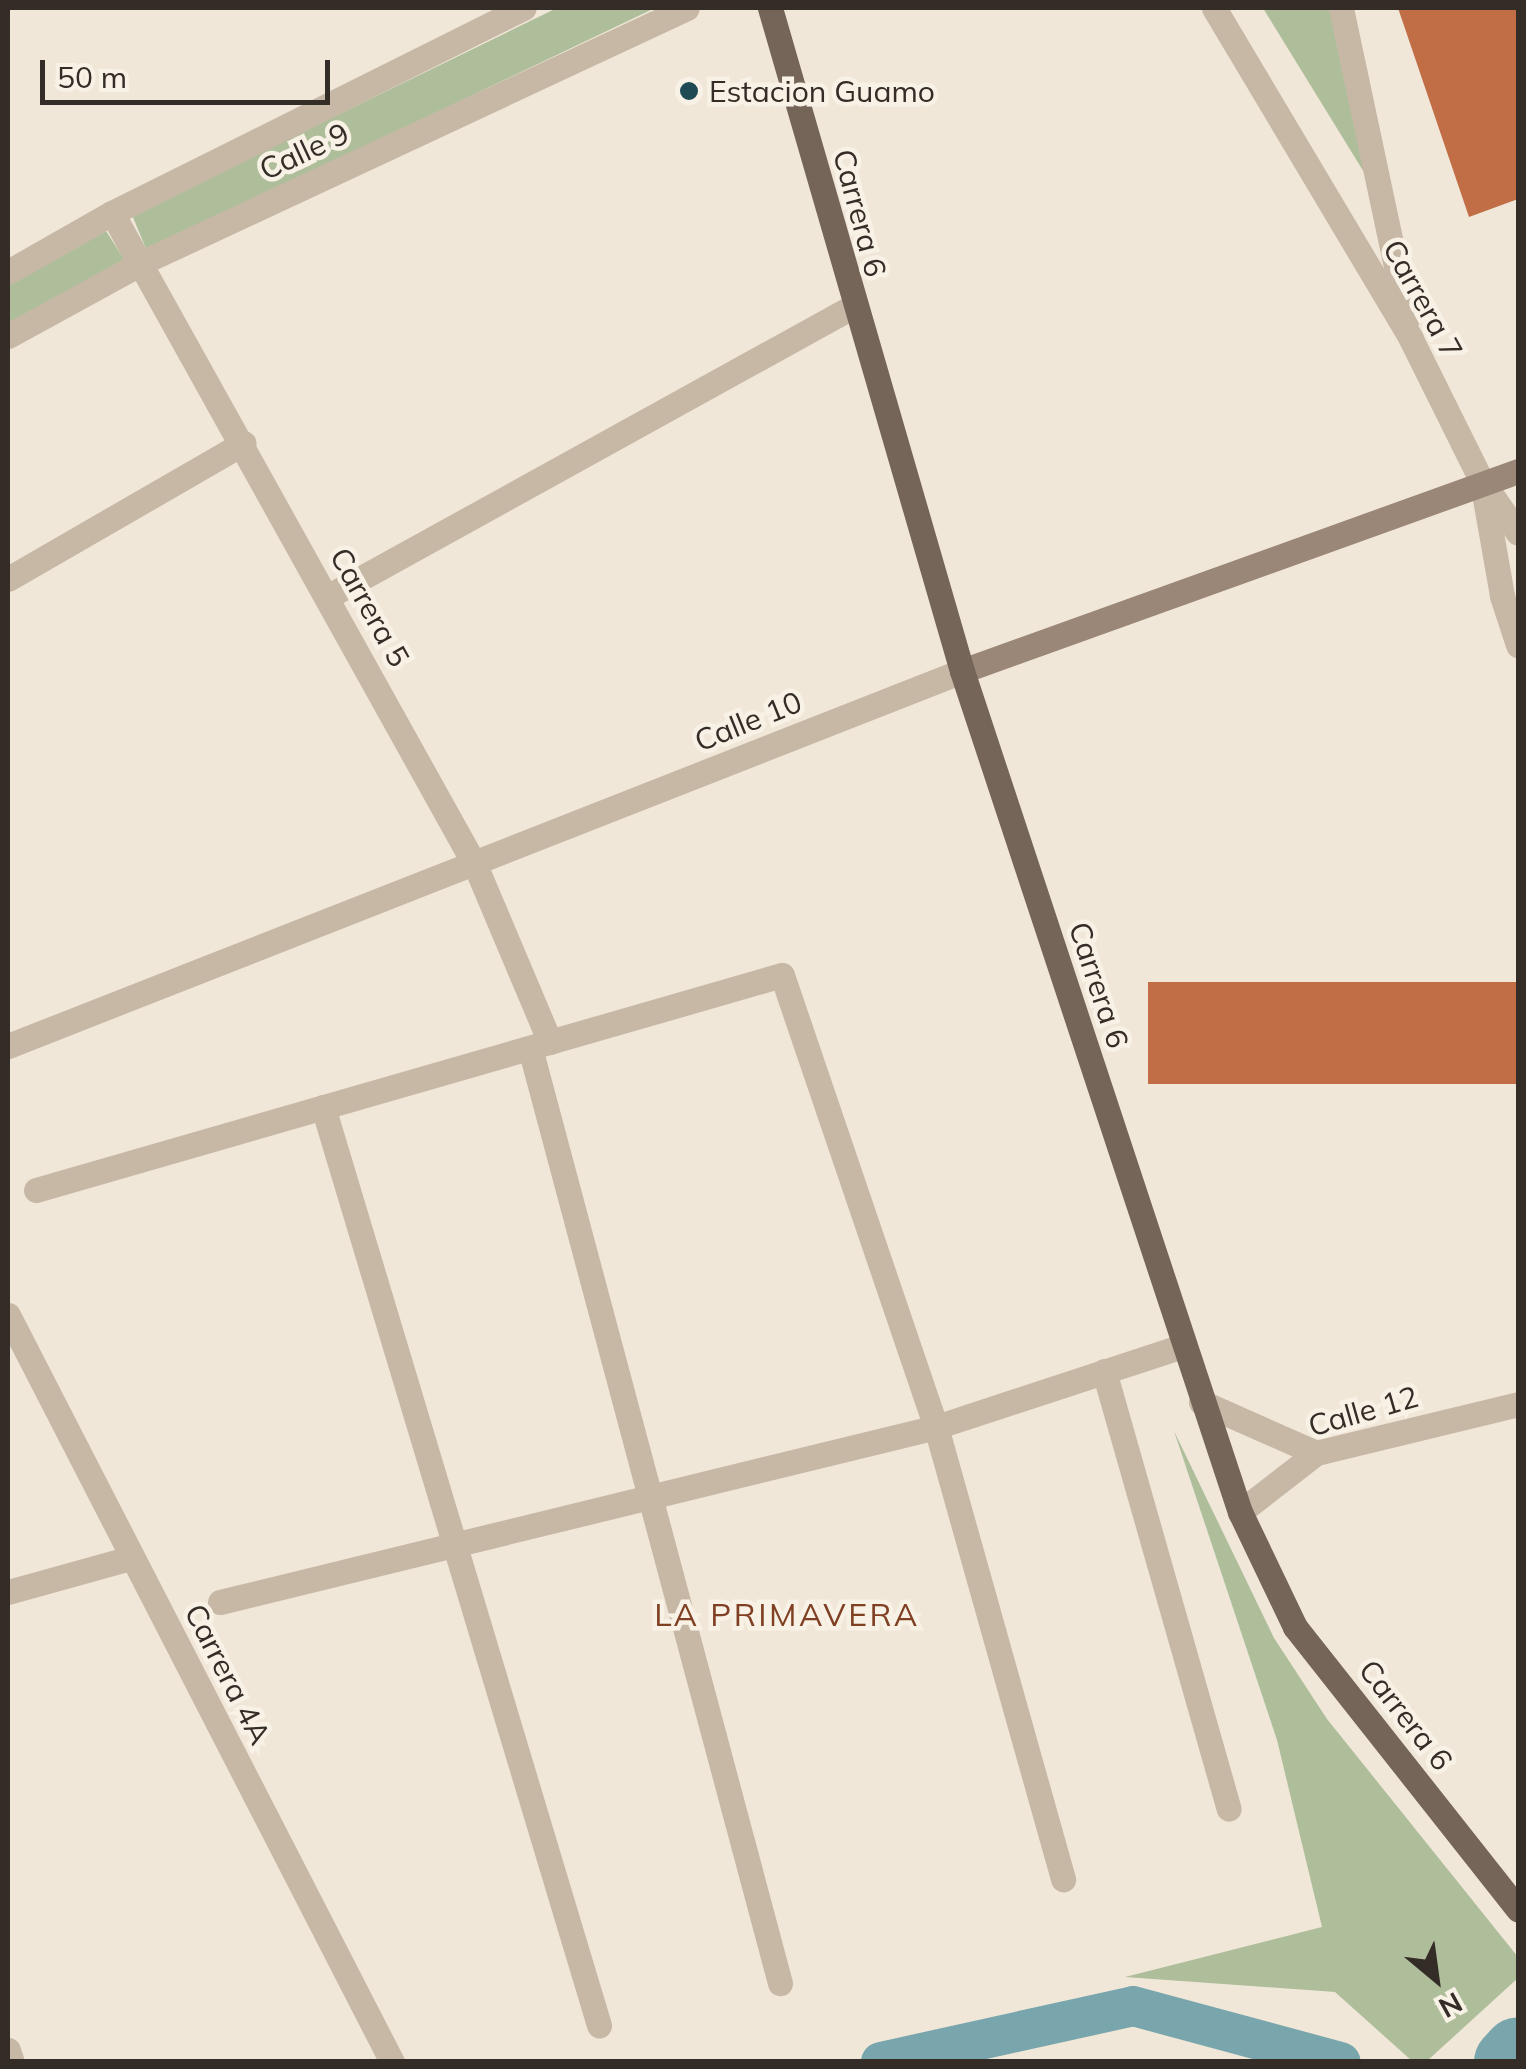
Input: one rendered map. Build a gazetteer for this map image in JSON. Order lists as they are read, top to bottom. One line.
{"streets":{"main road":["Carrera 6","Calle 10"],"street":["Calle 9","Carrera 7","Carrera 5","Calle 12","Carrera 4A"]},"crossings":[["Calle 9","Carrera 5"],["Carrera 6","Calle 10"],["Carrera 6","Calle 12"],["Carrera 7","Calle 10"],["Carrera 5","Calle 10"]],"districts":["LA PRIMAVERA"],"places":["Estacion Guamo"],"scale_bar":"50 m","north":"bottom right"}
